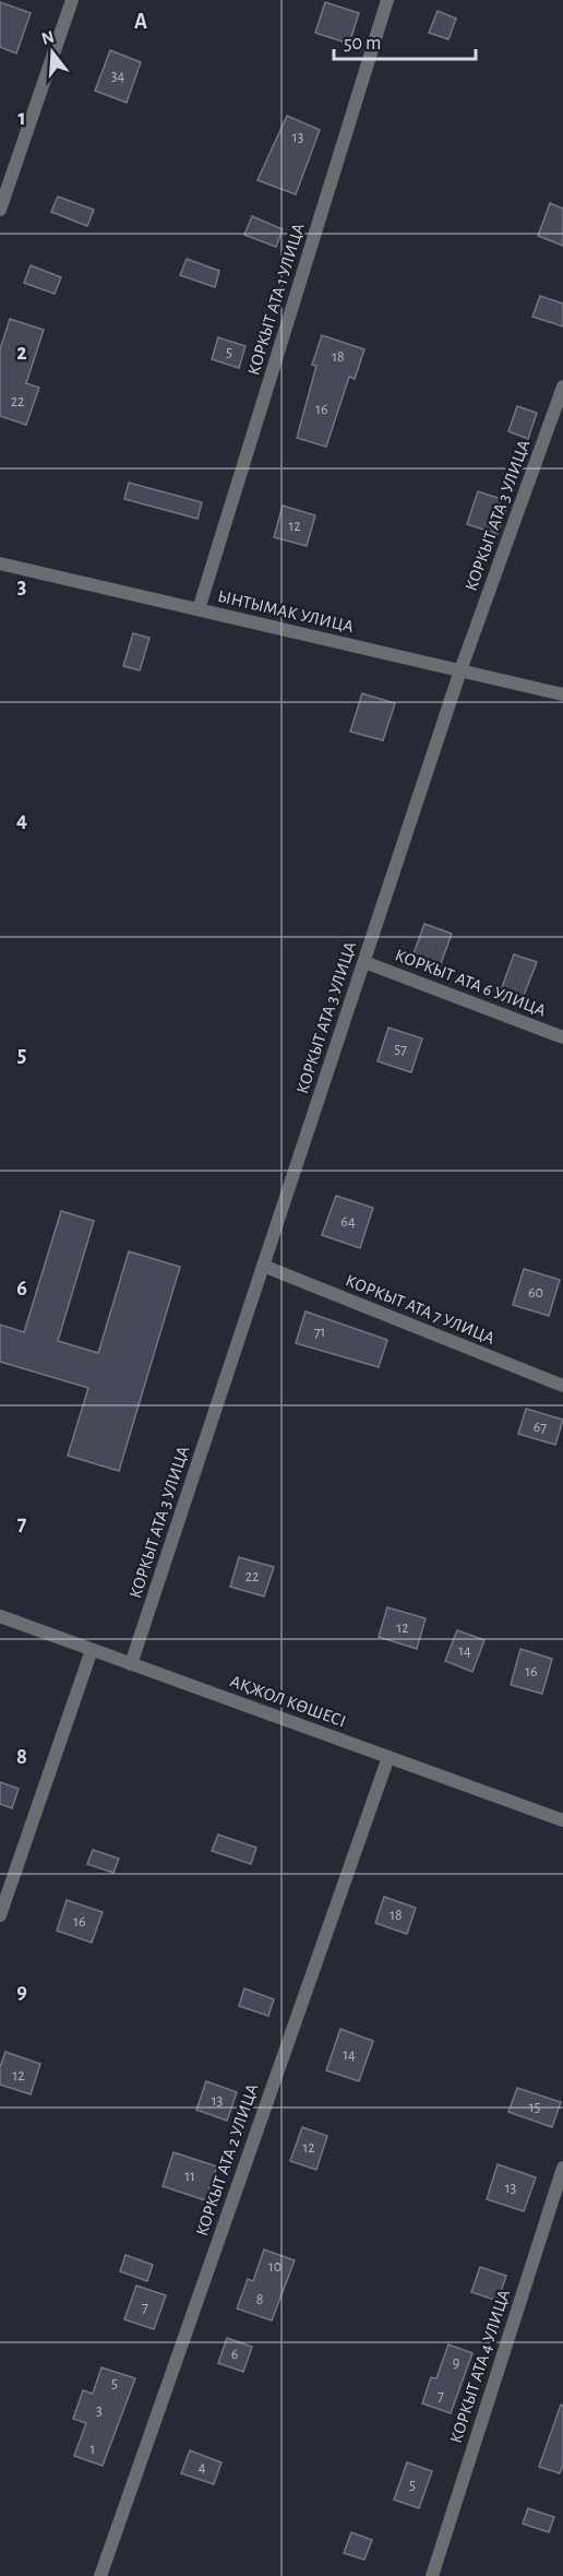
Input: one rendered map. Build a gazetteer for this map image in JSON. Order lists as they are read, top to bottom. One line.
{"streets":{"street":["КОРКЫТ АТА 1 УЛИЦА","КОРКЫТ АТА 3 УЛИЦА","ЫНТЫМАК УЛИЦА","КОРКЫТ АТА 6 УЛИЦА","КОРКЫТ АТА 7 УЛИЦА","АҚЖОЛ КӨШЕСІ","КОРКЫТ АТА 2 УЛИЦА","КОРКЫТ АТА 4 УЛИЦА"]},"crossings":[["КОРКЫТ АТА 1 УЛИЦА","ЫНТЫМАК УЛИЦА"],["КОРКЫТ АТА 3 УЛИЦА","ЫНТЫМАК УЛИЦА"],["КОРКЫТ АТА 3 УЛИЦА","КОРКЫТ АТА 6 УЛИЦА"],["КОРКЫТ АТА 3 УЛИЦА","КОРКЫТ АТА 7 УЛИЦА"],["КОРКЫТ АТА 3 УЛИЦА","АҚЖОЛ КӨШЕСІ"],["АҚЖОЛ КӨШЕСІ","КОРКЫТ АТА 2 УЛИЦА"]],"house_numbers":["34","13","5","18","22","16","12","57","64","60","71","67","22","12","14","16","18","16","14","12","13","15","12","11","13","10","8","7","6","9","5","7","3","1","4","5"],"scale_bar":"50 m","north":"top","grid":{"columns":["A"],"rows":["1","2","3","4","5","6","7","8","9"]}}
